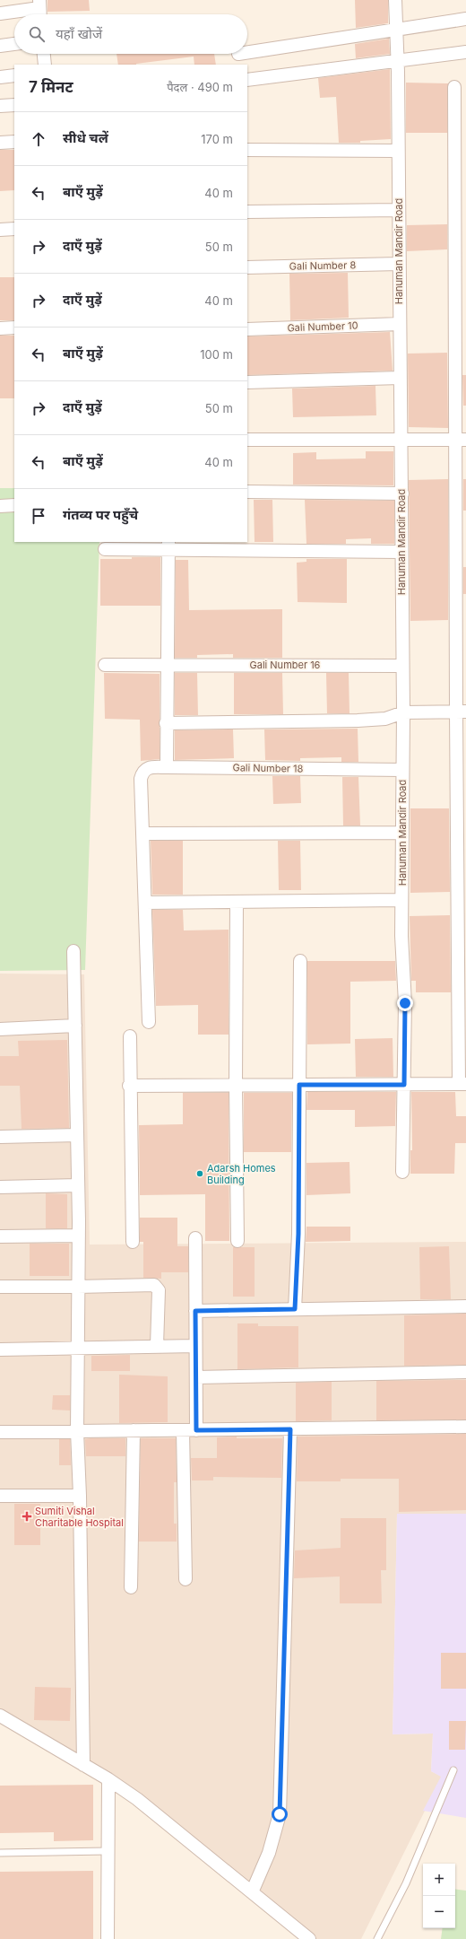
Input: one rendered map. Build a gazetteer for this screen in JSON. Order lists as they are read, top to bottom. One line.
{"streets":{"street":["Hanuman Mandir Road","Gali Number 8","Gali Number 10","Gali Number 16","Gali Number 18"]},"crossings":[["Hanuman Mandir Road","Gali Number 8"],["Hanuman Mandir Road","Gali Number 10"],["Hanuman Mandir Road","Gali Number 16"],["Hanuman Mandir Road","Gali Number 18"]],"places":{"other":["Adarsh Homes Building"],"health":["Sumiti Vishal Charitable Hospital"]},"page":{"search":"यहाँ खोजें","heading":["7 मिनट","पैदल · 490 m"],"list":[["सीधे चलें","170 m"],["बाएँ मुड़ें","40 m"],["दाएँ मुड़ें","50 m"],["दाएँ मुड़ें","40 m"],["बाएँ मुड़ें","100 m"],["दाएँ मुड़ें","50 m"],["बाएँ मुड़ें","40 m"],"गंतव्य पर पहुँचे"],"map_buttons":["+","−"]}}
